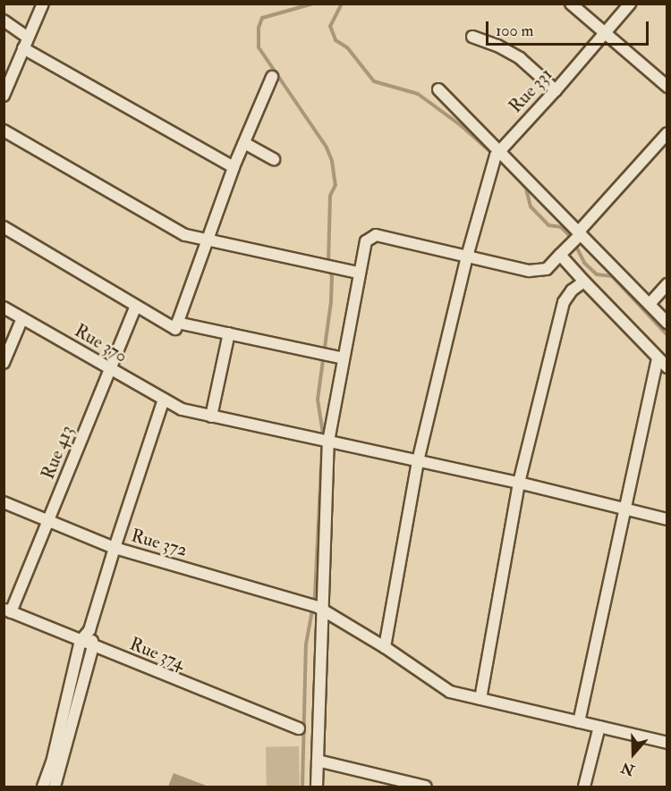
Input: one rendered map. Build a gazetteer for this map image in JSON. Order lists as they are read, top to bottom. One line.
{"streets":{"street":["Rue 331","Rue 370","Rue 413","Rue 372","Rue 374"]},"crossings":[["Rue 370","Rue 413"],["Rue 413","Rue 372"],["Rue 413","Rue 374"]],"scale_bar":"100 m","north":"bottom"}
